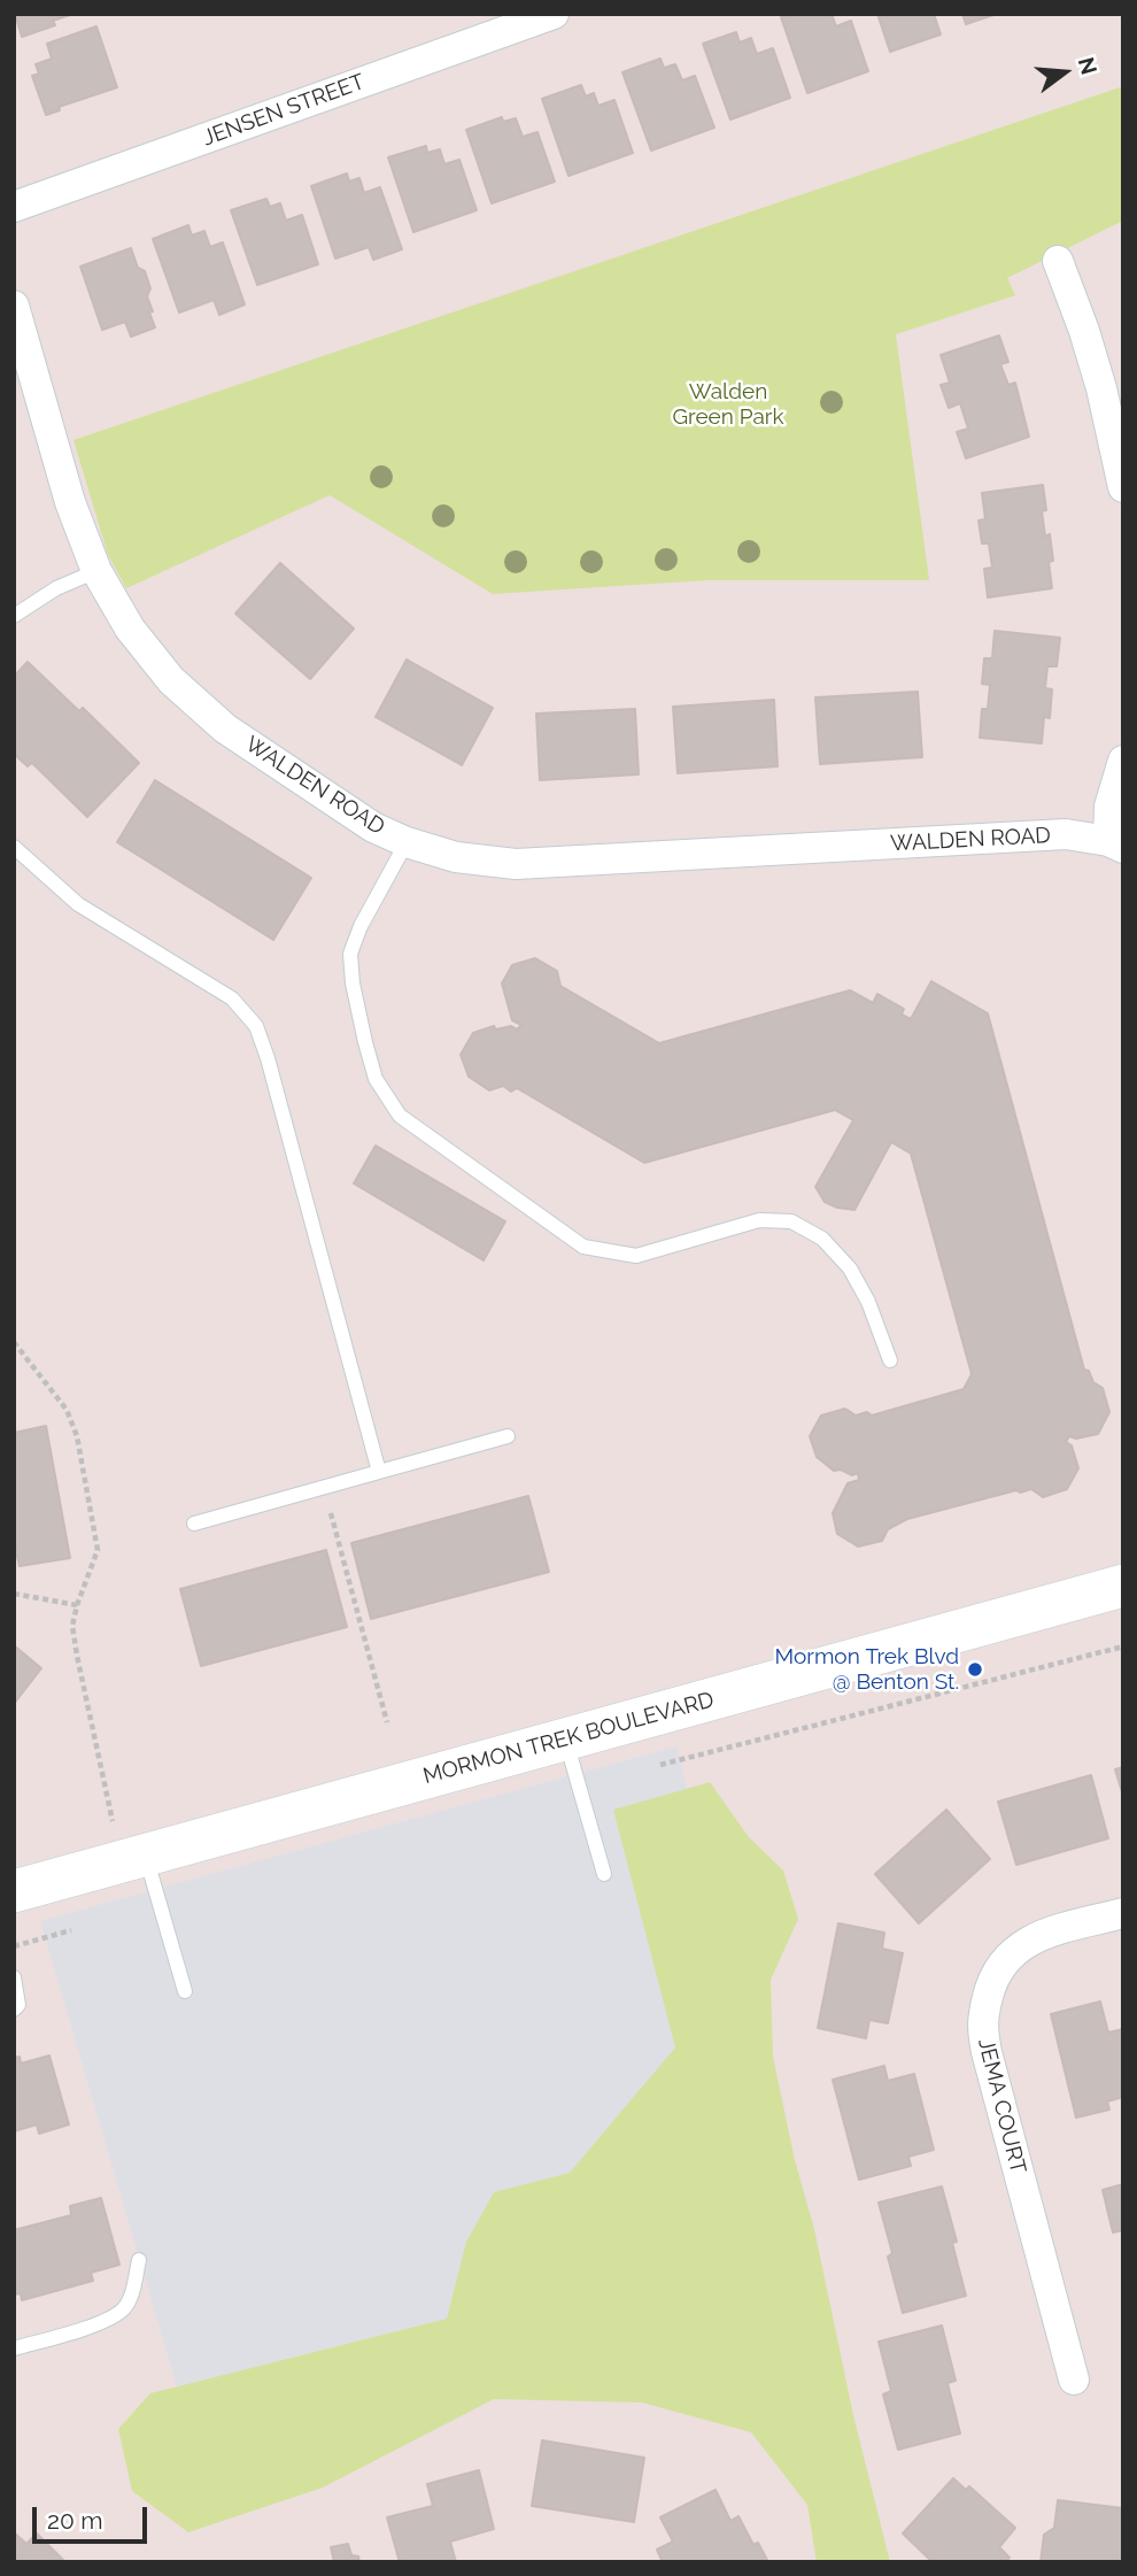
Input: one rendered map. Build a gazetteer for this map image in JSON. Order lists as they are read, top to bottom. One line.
{"streets":{"main road":["MORMON TREK BOULEVARD"],"street":["JENSEN STREET","WALDEN ROAD","JEMA COURT"]},"parks":["Walden Green Park"],"places":["Mormon Trek Blvd @ Benton St."],"scale_bar":"20 m","north":"right"}
